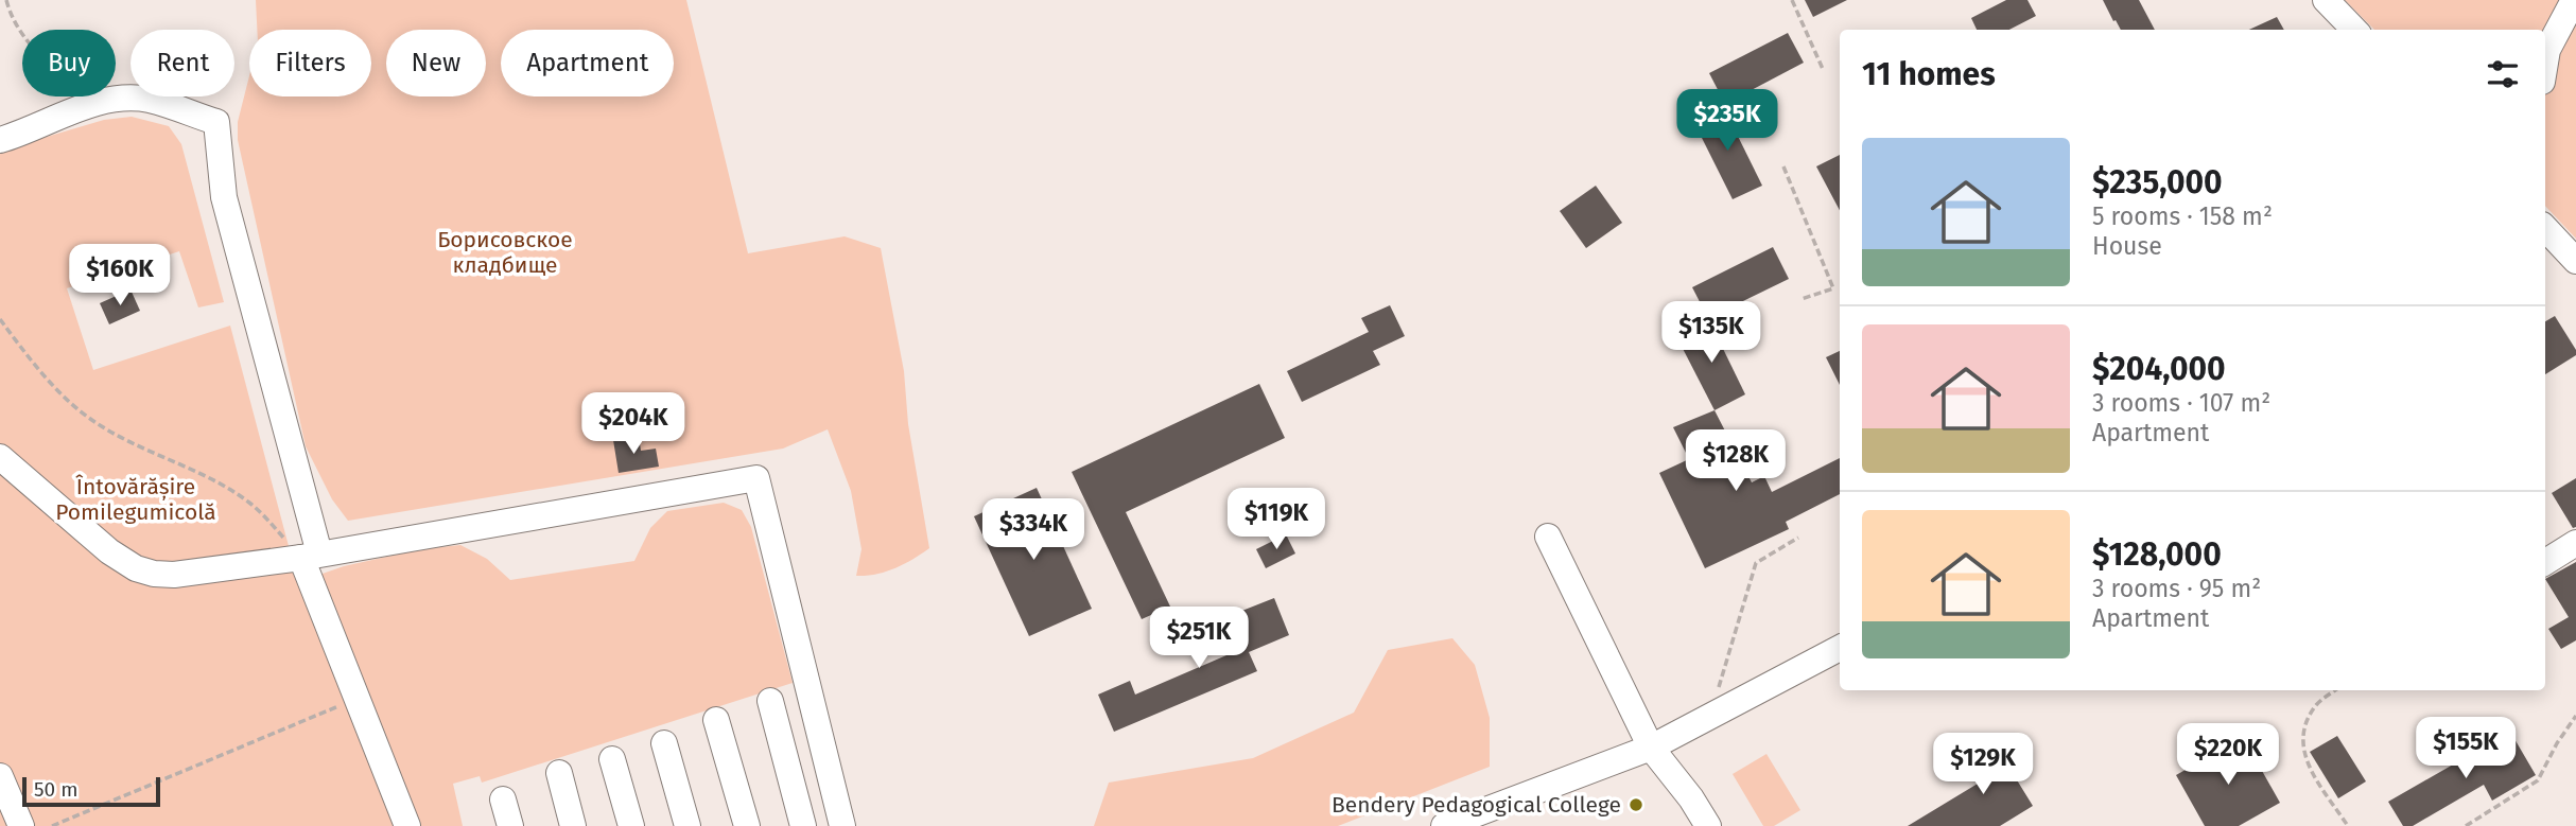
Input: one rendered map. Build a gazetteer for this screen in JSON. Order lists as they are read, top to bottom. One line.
{"parks":["Борисовское кладбище","Întovărășire Pomilegumicolă"],"places":["Bendery Pedagogical College"],"scale_bar":"50 m","page":{"chip":["Buy","Rent","Filters","New","Apartment"],"heading":"11 homes","price":["$235K","$160K","$135K","$204K","$128K","$119K","$334K","$251K","$155K","$220K","$129K"],"list":[{"name":"$235,000","note":"5 rooms · 158 m² · House"},{"name":"$204,000","note":"3 rooms · 107 m² · Apartment"},{"name":"$128,000","note":"3 rooms · 95 m² · Apartment"}],"scale":"50 m"}}
